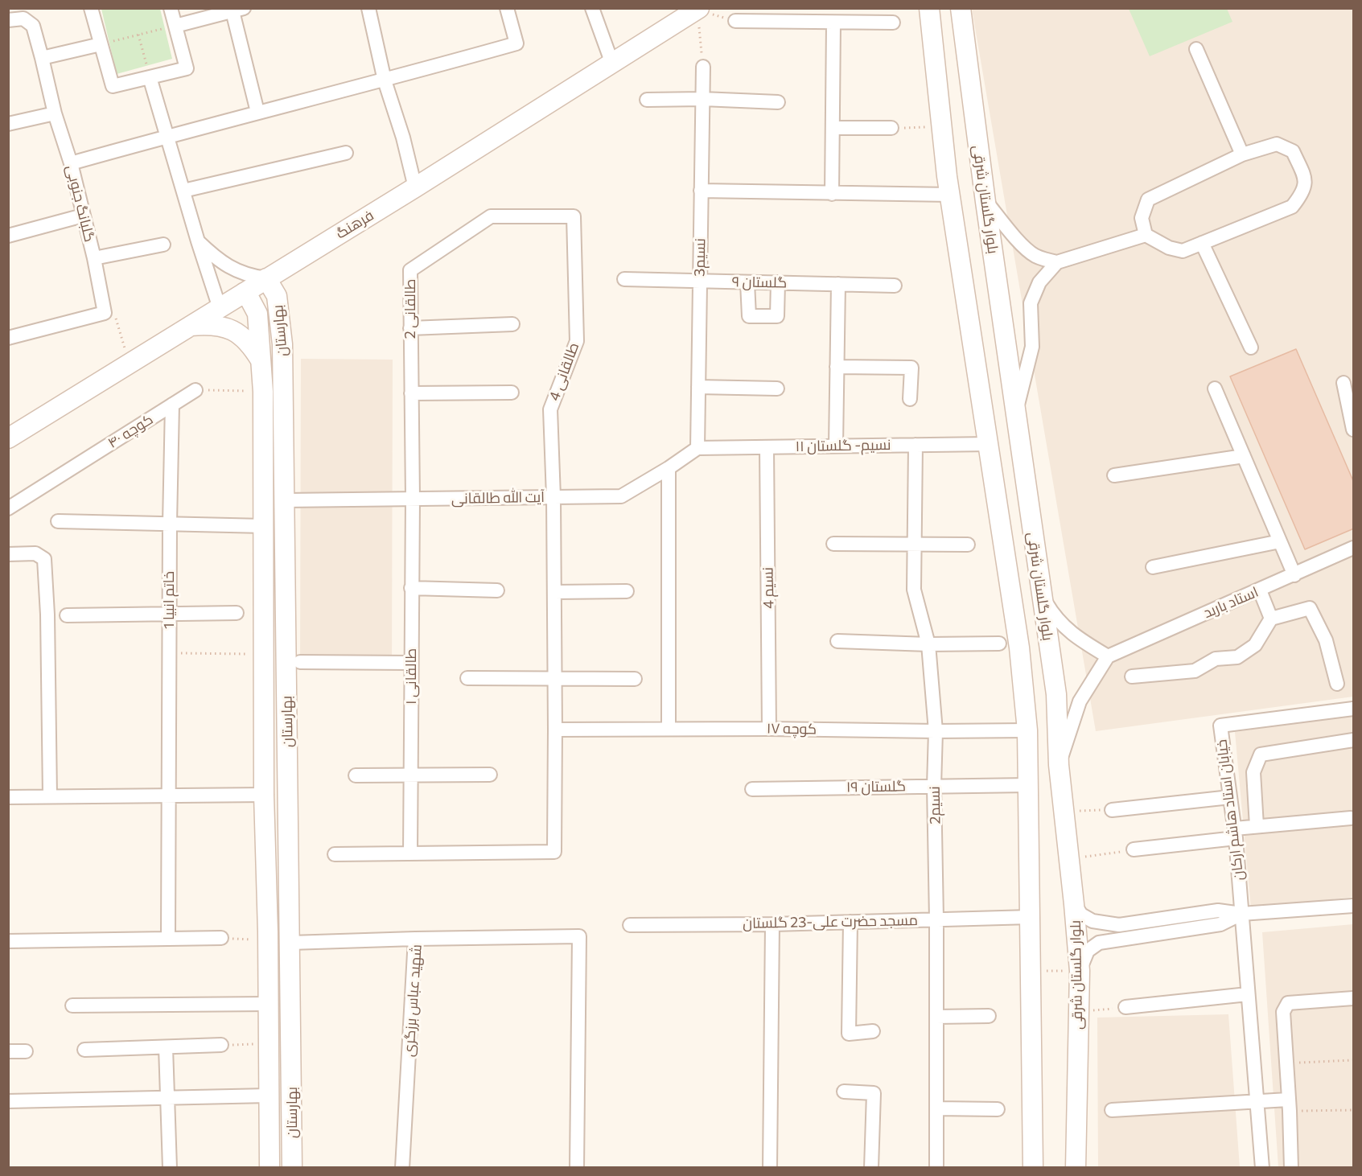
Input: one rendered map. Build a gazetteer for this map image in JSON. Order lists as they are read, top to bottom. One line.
{"streets":{"street":["بلوار گلستان شرقی","گلبانگ جنوبی","فرهنگ","نسیم3","گلستان ۹","طالقانی 2","بهارستان","طالقانی 4","کوچه ۴۰","نسیم- گلستان ۱۱","آیت الله طالقانی","نسیم 4","خاتم انبیا 1","استاد باربد","طالقانی ۱","کوچه ۱۷","گلستان ۱۹","نسیم2","خیابان استاد هاشم ارکان","مسجد حضرت علی-23 گلستان","شهید عباس برزگری"]},"crossings":[["بلوار گلستان شرقی","نسیم- گلستان ۱۱"],["بلوار گلستان شرقی","کوچه ۱۷"],["بلوار گلستان شرقی","گلستان ۱۹"],["بلوار گلستان شرقی","مسجد حضرت علی-23 گلستان"],["فرهنگ","بهارستان"],["نسیم3","گلستان ۹"],["نسیم3","نسیم- گلستان ۱۱"],["نسیم3","آیت الله طالقانی"],["طالقانی 2","طالقانی 4"],["طالقانی 2","آیت الله طالقانی"],["طالقانی 2","طالقانی ۱"],["بهارستان","آیت الله طالقانی"],["طالقانی 4","آیت الله طالقانی"],["طالقانی 4","طالقانی ۱"],["طالقانی 4","کوچه ۱۷"],["کوچه ۴۰","خاتم انبیا 1"],["نسیم- گلستان ۱۱","آیت الله طالقانی"],["نسیم- گلستان ۱۱","نسیم 4"],["نسیم- گلستان ۱۱","نسیم2"],["آیت الله طالقانی","طالقانی ۱"],["نسیم 4","کوچه ۱۷"],["کوچه ۱۷","نسیم2"],["گلستان ۱۹","نسیم2"],["نسیم2","مسجد حضرت علی-23 گلستان"]]}
